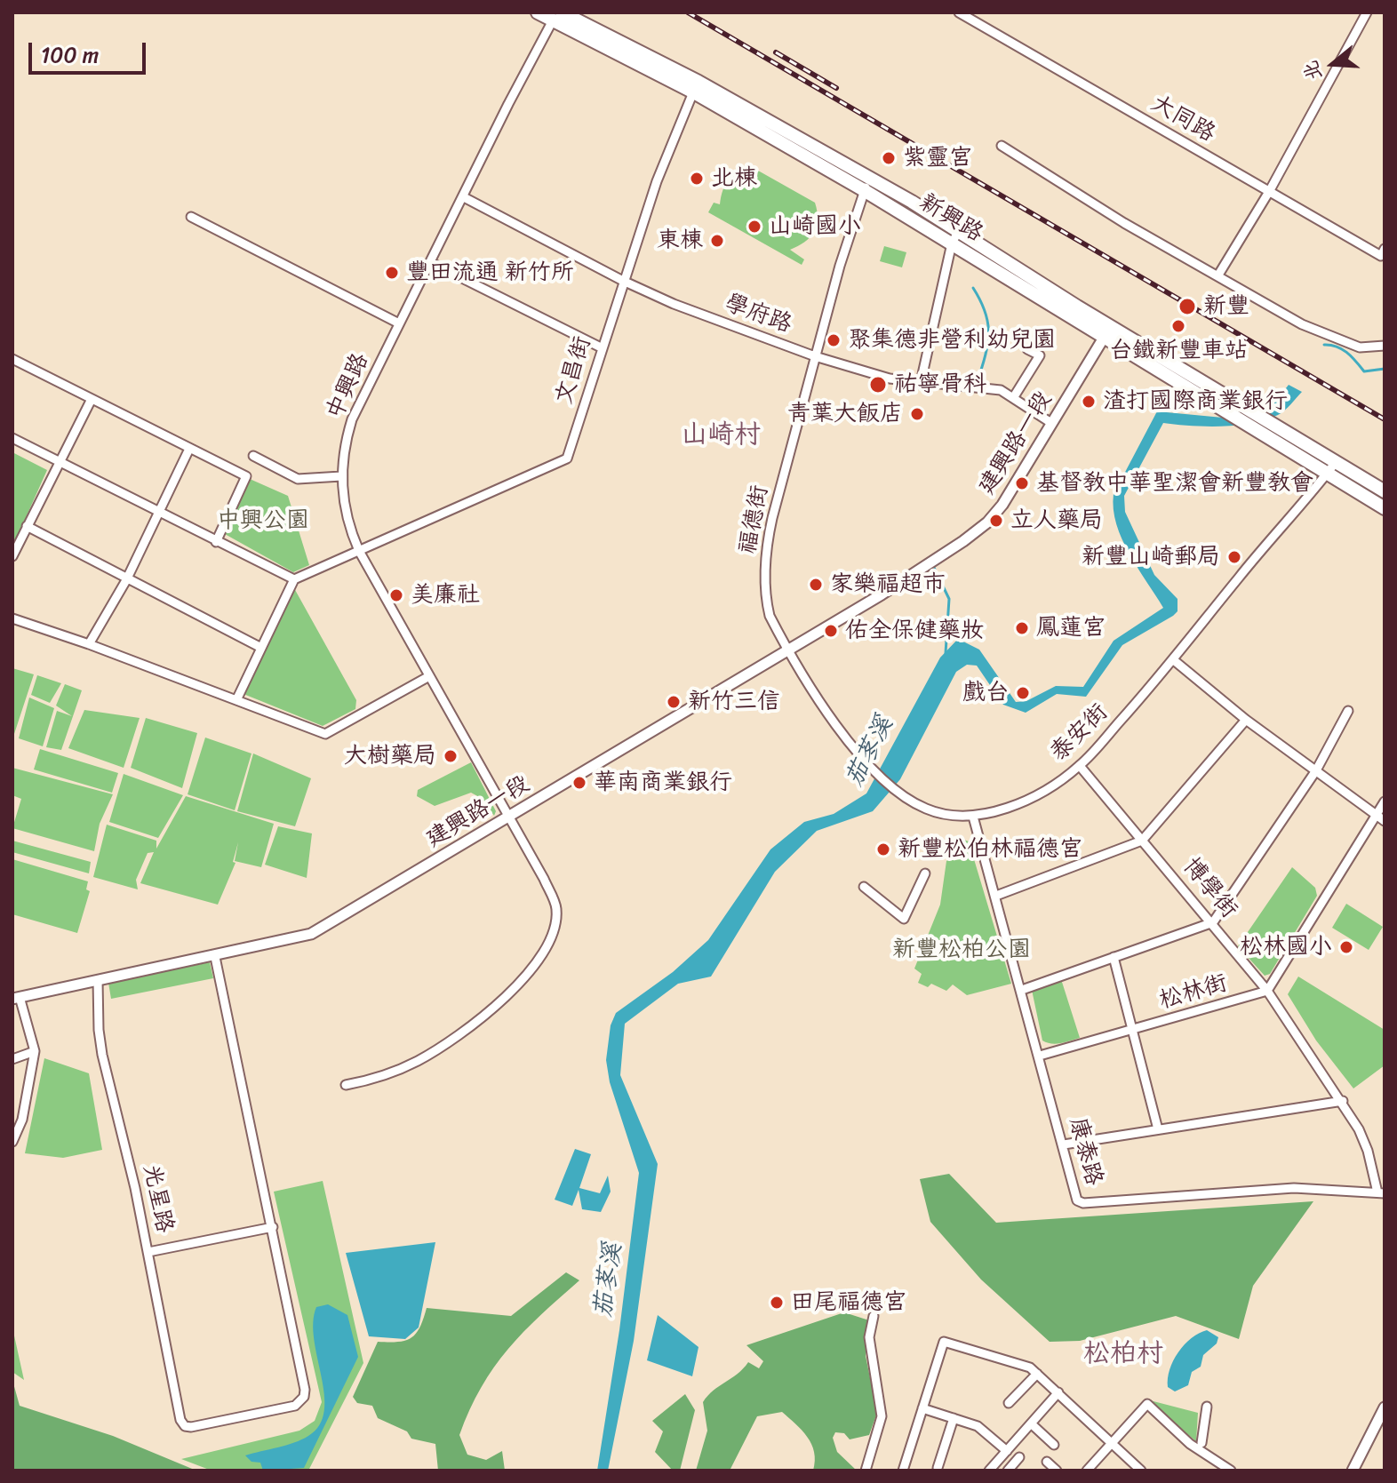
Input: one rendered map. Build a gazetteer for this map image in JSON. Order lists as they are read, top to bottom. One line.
{"streets":{"main road":["新興路"],"street":["大同路","學府路","文昌街","中興路","建興路一段","福德街","泰安街","博學街","松林街","康泰路","光星路"]},"crossings":[["新興路","文昌街"],["新興路","中興路"],["新興路","建興路一段"],["新興路","福德街"],["新興路","泰安街"],["學府路","文昌街"],["學府路","中興路"],["學府路","建興路一段"],["學府路","福德街"],["文昌街","中興路"],["中興路","建興路一段"],["建興路一段","福德街"],["建興路一段","泰安街"],["建興路一段","光星路"],["福德街","泰安街"],["泰安街","博學街"],["泰安街","康泰路"],["博學街","松林街"],["博學街","康泰路"],["松林街","康泰路"]],"districts":["山崎村","松柏村"],"water":["茄苳溪"],"parks":["中興公園","新豐松柏公園"],"places":["紫靈宫","北棟","山崎國小","東棟","豐田流通 新竹所","新豐","台鐵新豐車站","聚集德非營利幼兒園","祐寧骨科","渣打國際商業銀行","青葉大飯店","基督教中華聖潔會新豐教會","立人藥局","新豐山崎郵局","家樂福超市","美廉社","鳳蓮宮","佑全保健藥妝","戲台","新竹三信","大樹藥局","華南商業銀行","新豐松伯林福德宫","松林國小","田尾福德宮"],"scale_bar":"100 m","north":"left"}
